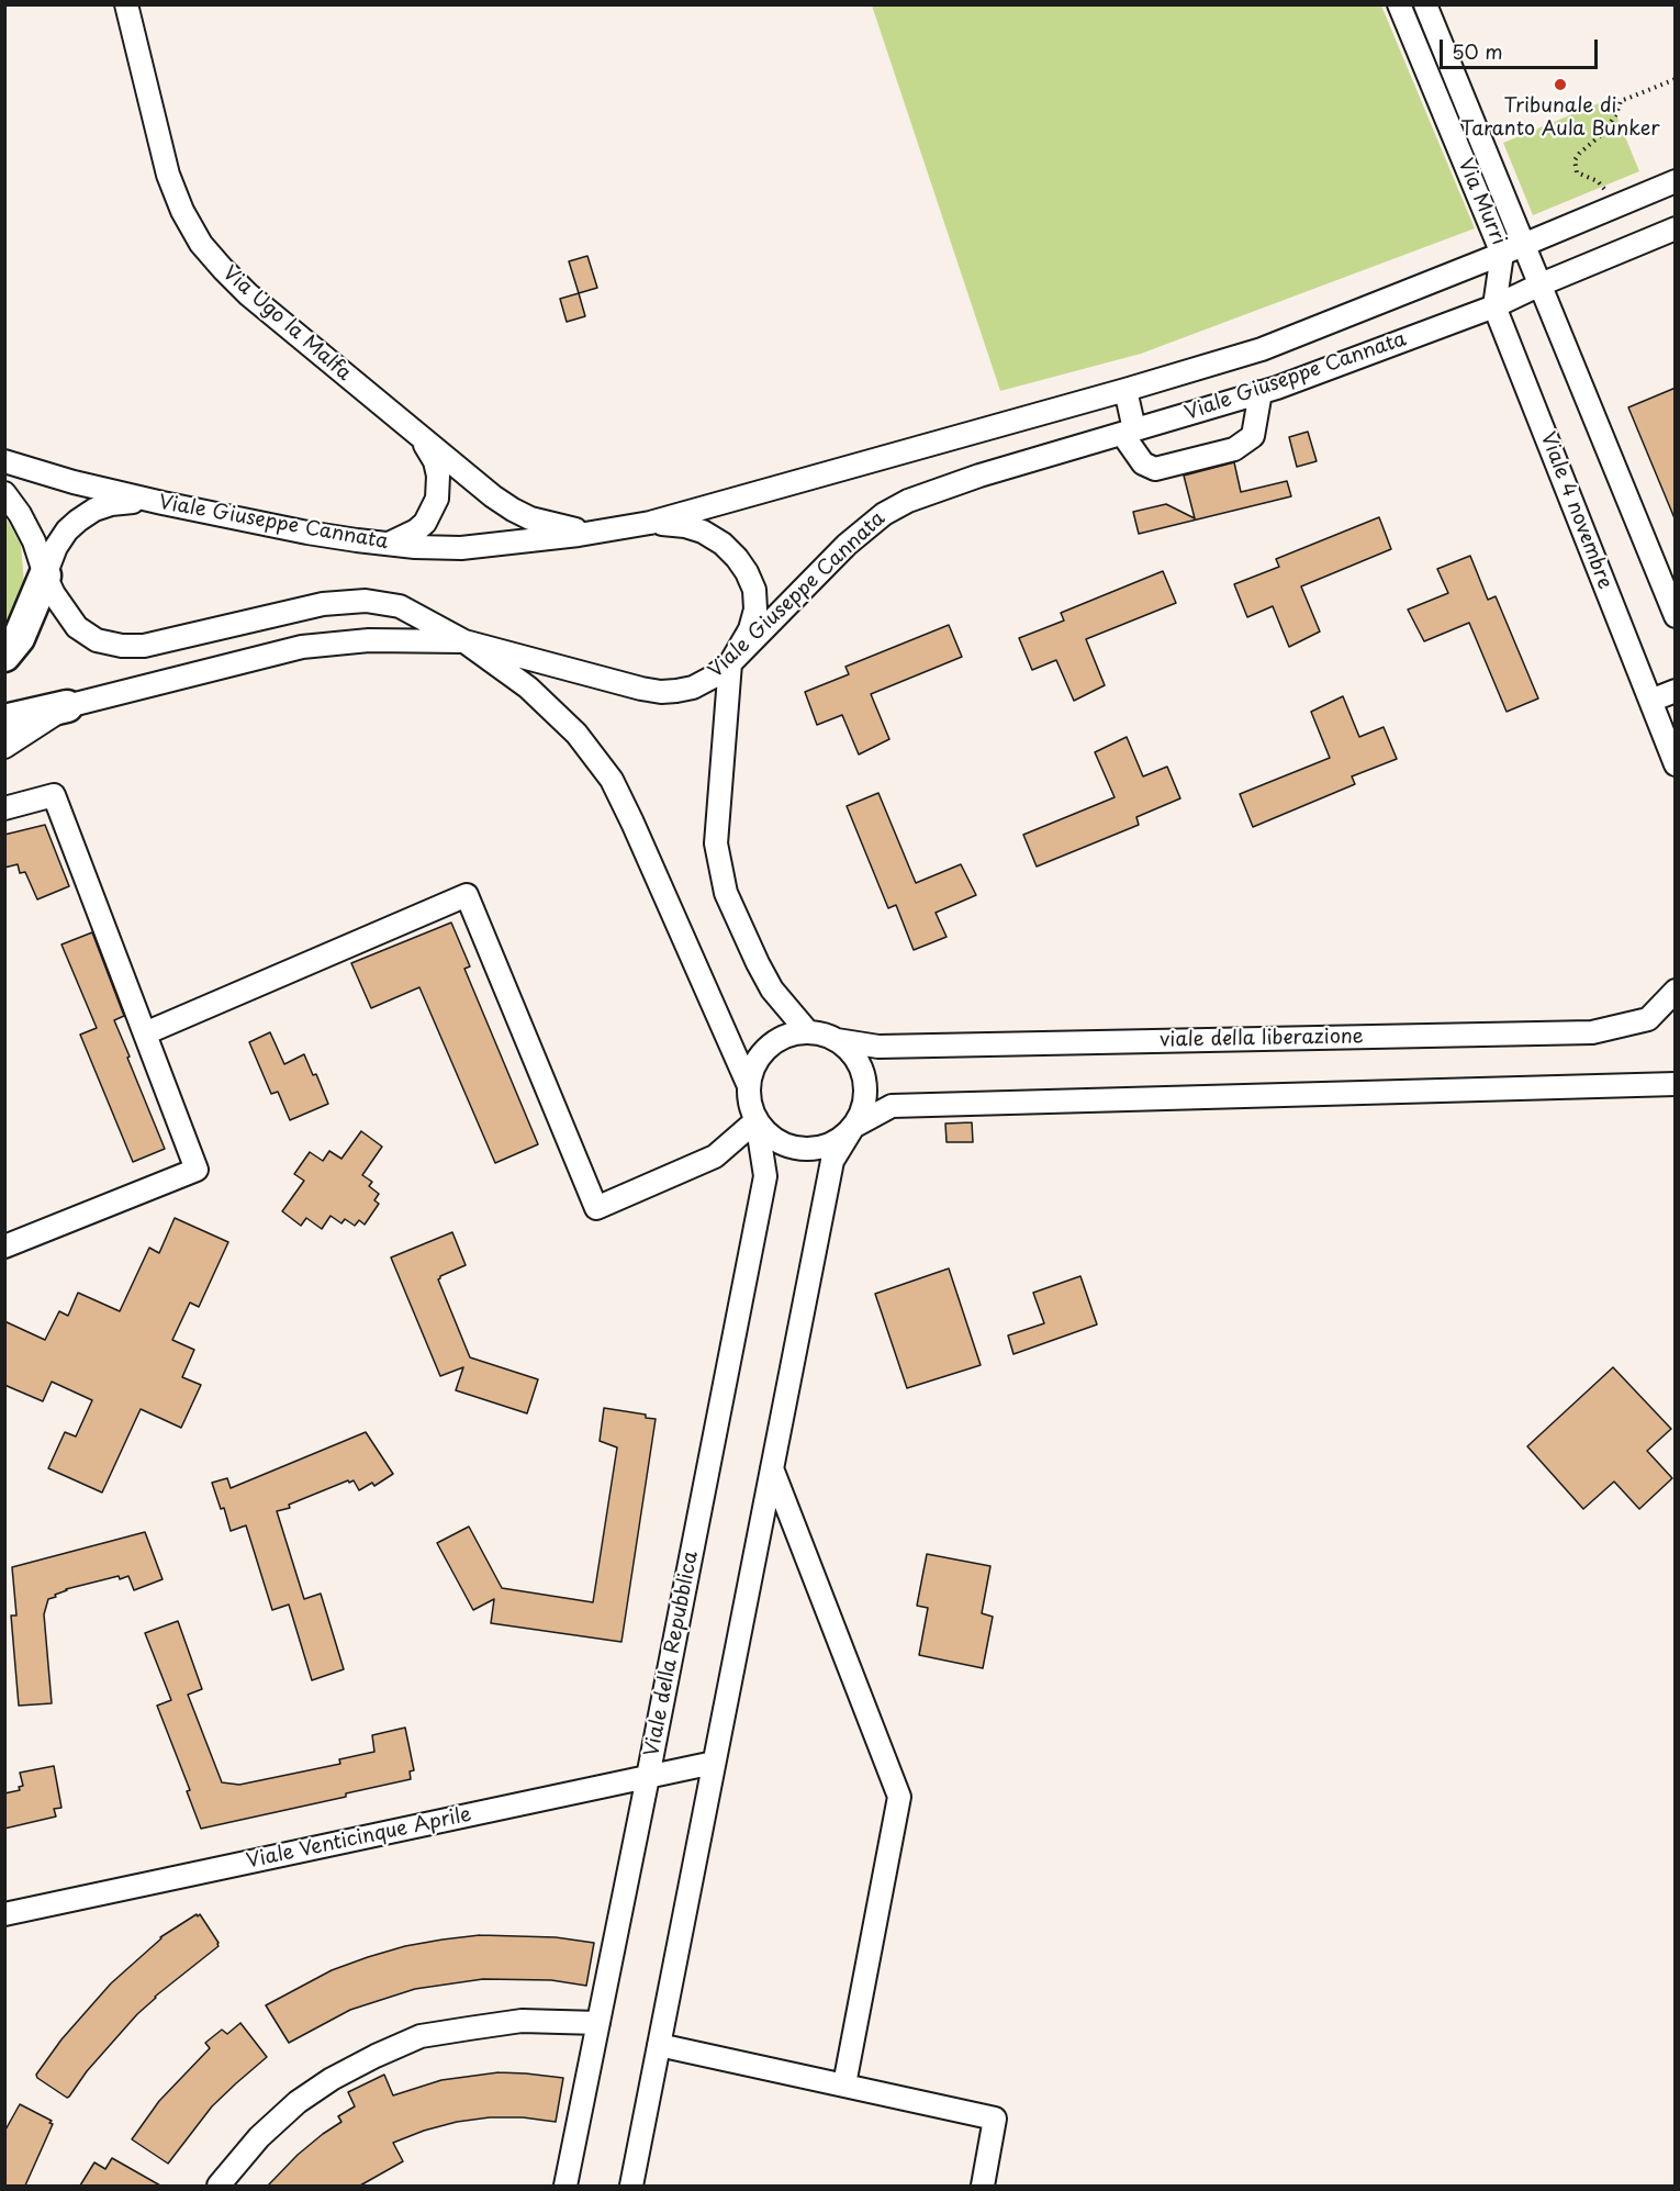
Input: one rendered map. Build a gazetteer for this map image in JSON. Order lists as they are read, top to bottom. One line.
{"streets":{"street":["Via Murri","Via Ugo la Malfa","Viale Giuseppe Cannata","Viale 4 novembre","viale della liberazione","Viale della Repubblica","Viale Venticinque Aprile"]},"crossings":[["Via Murri","Viale Giuseppe Cannata"],["Via Murri","Viale 4 novembre"],["Via Ugo la Malfa","Viale Giuseppe Cannata"],["Viale Giuseppe Cannata","Viale 4 novembre"],["viale della liberazione","Viale della Repubblica"],["Viale della Repubblica","Viale Venticinque Aprile"]],"places":["Tribunale di Taranto Aula Bunker"],"scale_bar":"50 m"}
